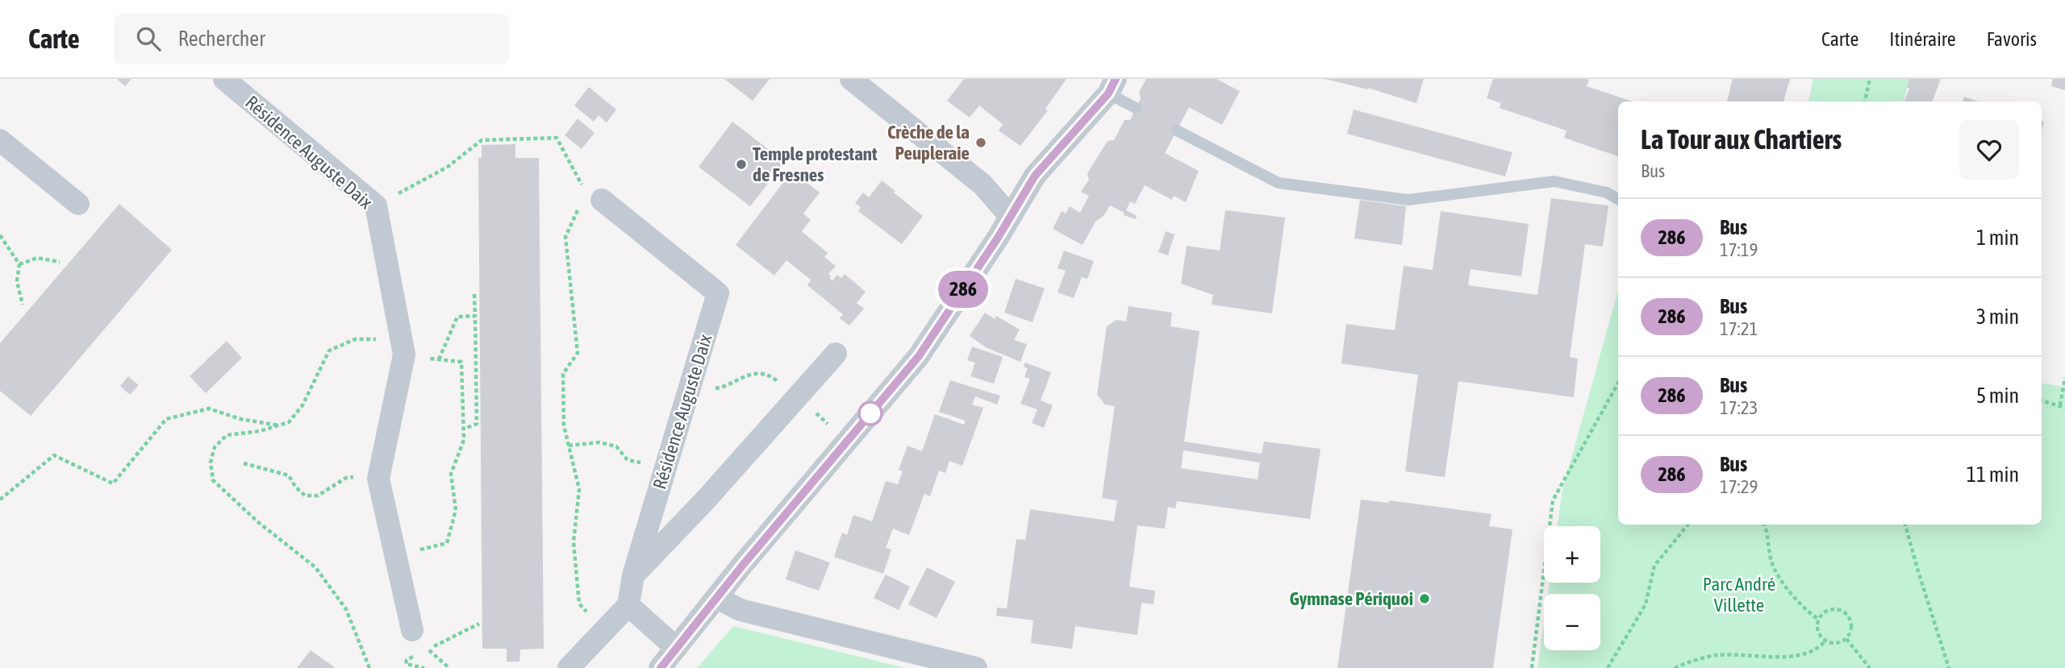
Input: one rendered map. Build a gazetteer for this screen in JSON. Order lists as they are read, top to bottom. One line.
{"streets":{"street":["Résidence Auguste Daix"]},"parks":["Parc André Villette"],"places":["Crèche de la Peupleraie","Temple protestant de Fresnes","Gymnase Périquoi"],"lines":["bus line 286"],"page":{"header":"Carte","search":"Rechercher","nav":["Carte","Itinéraire","Favoris"],"on_map":"286","heading":["La Tour aux Chartiers","Bus"],"list":[{"mark":"286","name":"Bus","note":"17:19","value":"1 min"},{"mark":"286","name":"Bus","note":"17:21","value":"3 min"},{"mark":"286","name":"Bus","note":"17:23","value":"5 min"},{"mark":"286","name":"Bus","note":"17:29","value":"11 min"}],"map_buttons":["+","−"]}}
